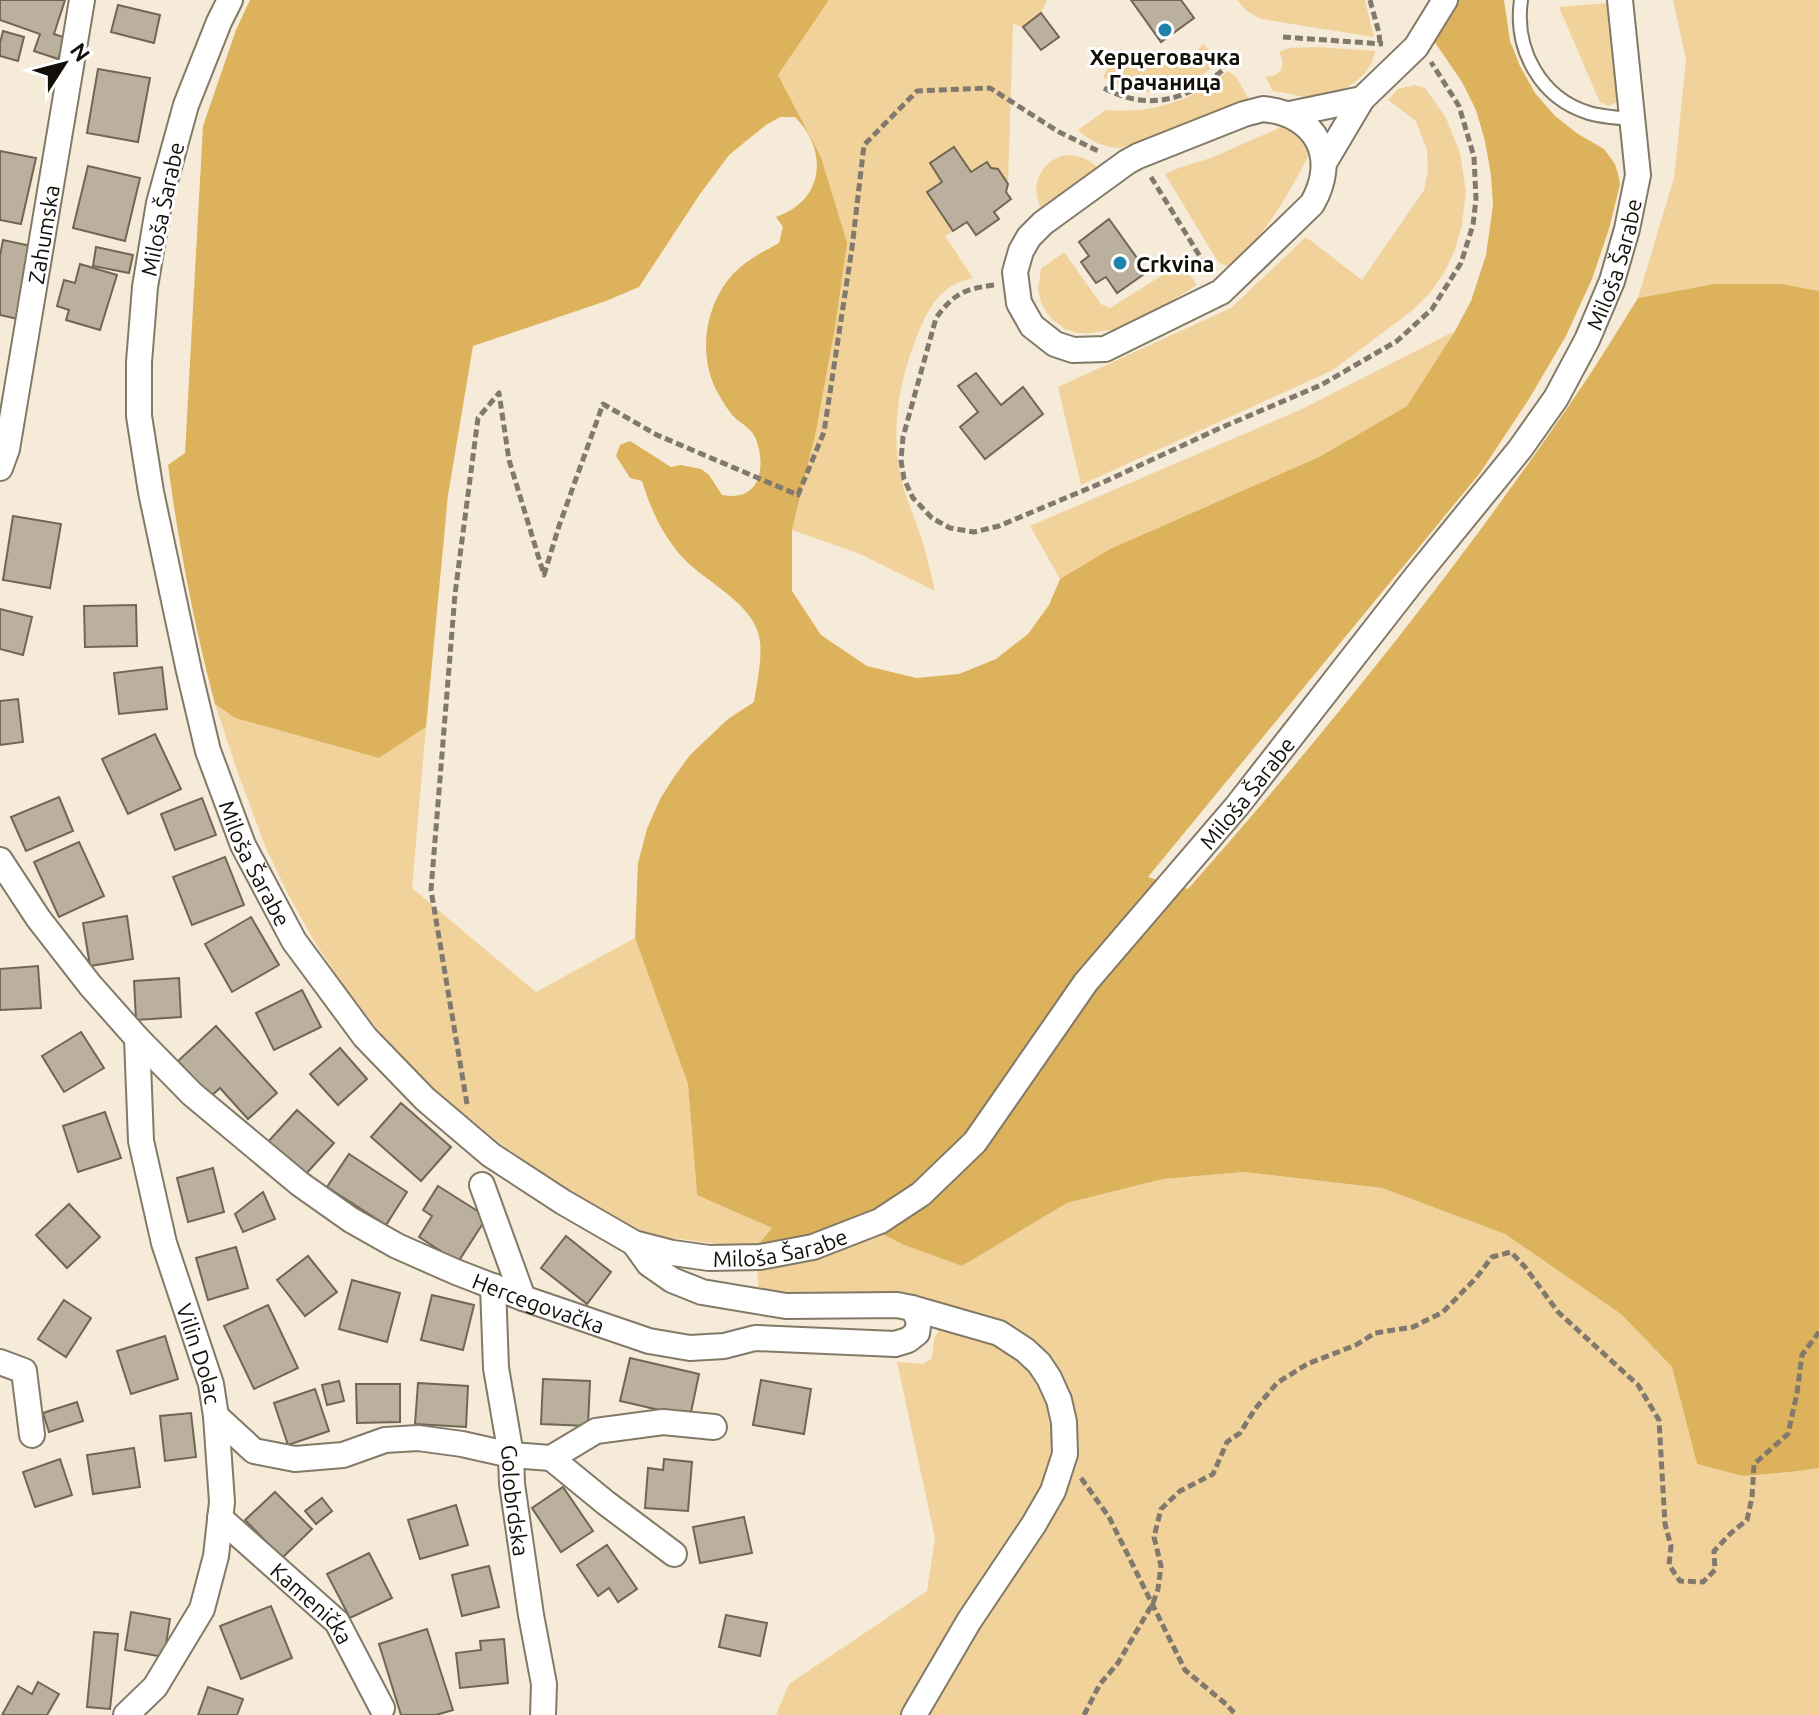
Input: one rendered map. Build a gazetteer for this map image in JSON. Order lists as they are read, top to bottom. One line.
{"streets":{"street":["Miloša Šarabe","Zahumska","Hercegovačka","Vilin Dolac","Golobrdska","Kamenička"]},"crossings":[["Hercegovačka","Vilin Dolac"],["Hercegovačka","Golobrdska"],["Vilin Dolac","Golobrdska"]],"places":["Херцеговачка Грачаница","Crkvina"],"north":"top right"}
